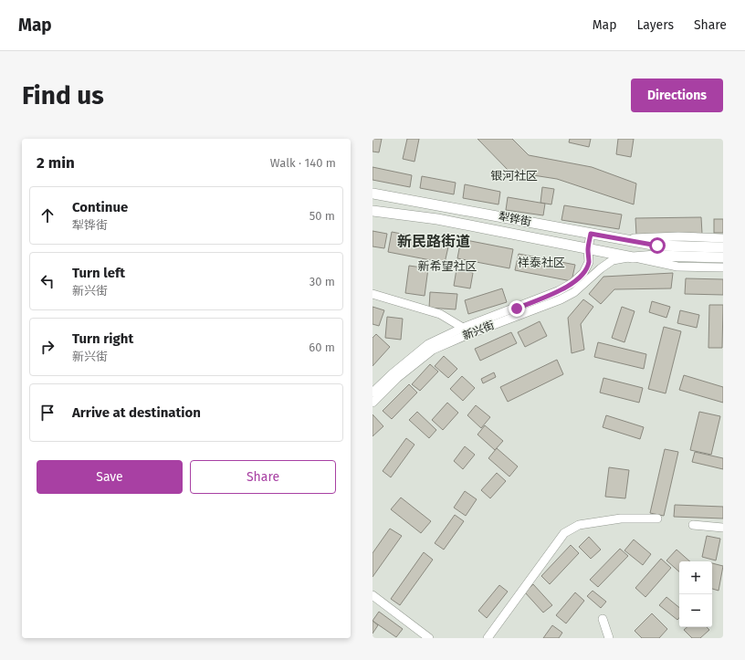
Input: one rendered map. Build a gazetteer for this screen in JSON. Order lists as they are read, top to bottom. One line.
{"streets":{"main road":["犁铧街"],"street":["新兴街"]},"crossings":[["犁铧街","新兴街"]],"districts":["银河社区","新民路街道","祥泰社区","新希望社区"],"page":{"header":"Map","nav":["Map","Layers","Share"],"buttons":["Directions",["Save","Share"]],"title":"Find us","heading":["2 min","Walk · 140 m"],"list":[["Continue","犁铧街","50 m"],["Turn left","新兴街","30 m"],["Turn right","新兴街","60 m"],"Arrive at destination"],"map_buttons":["+","−"]}}
